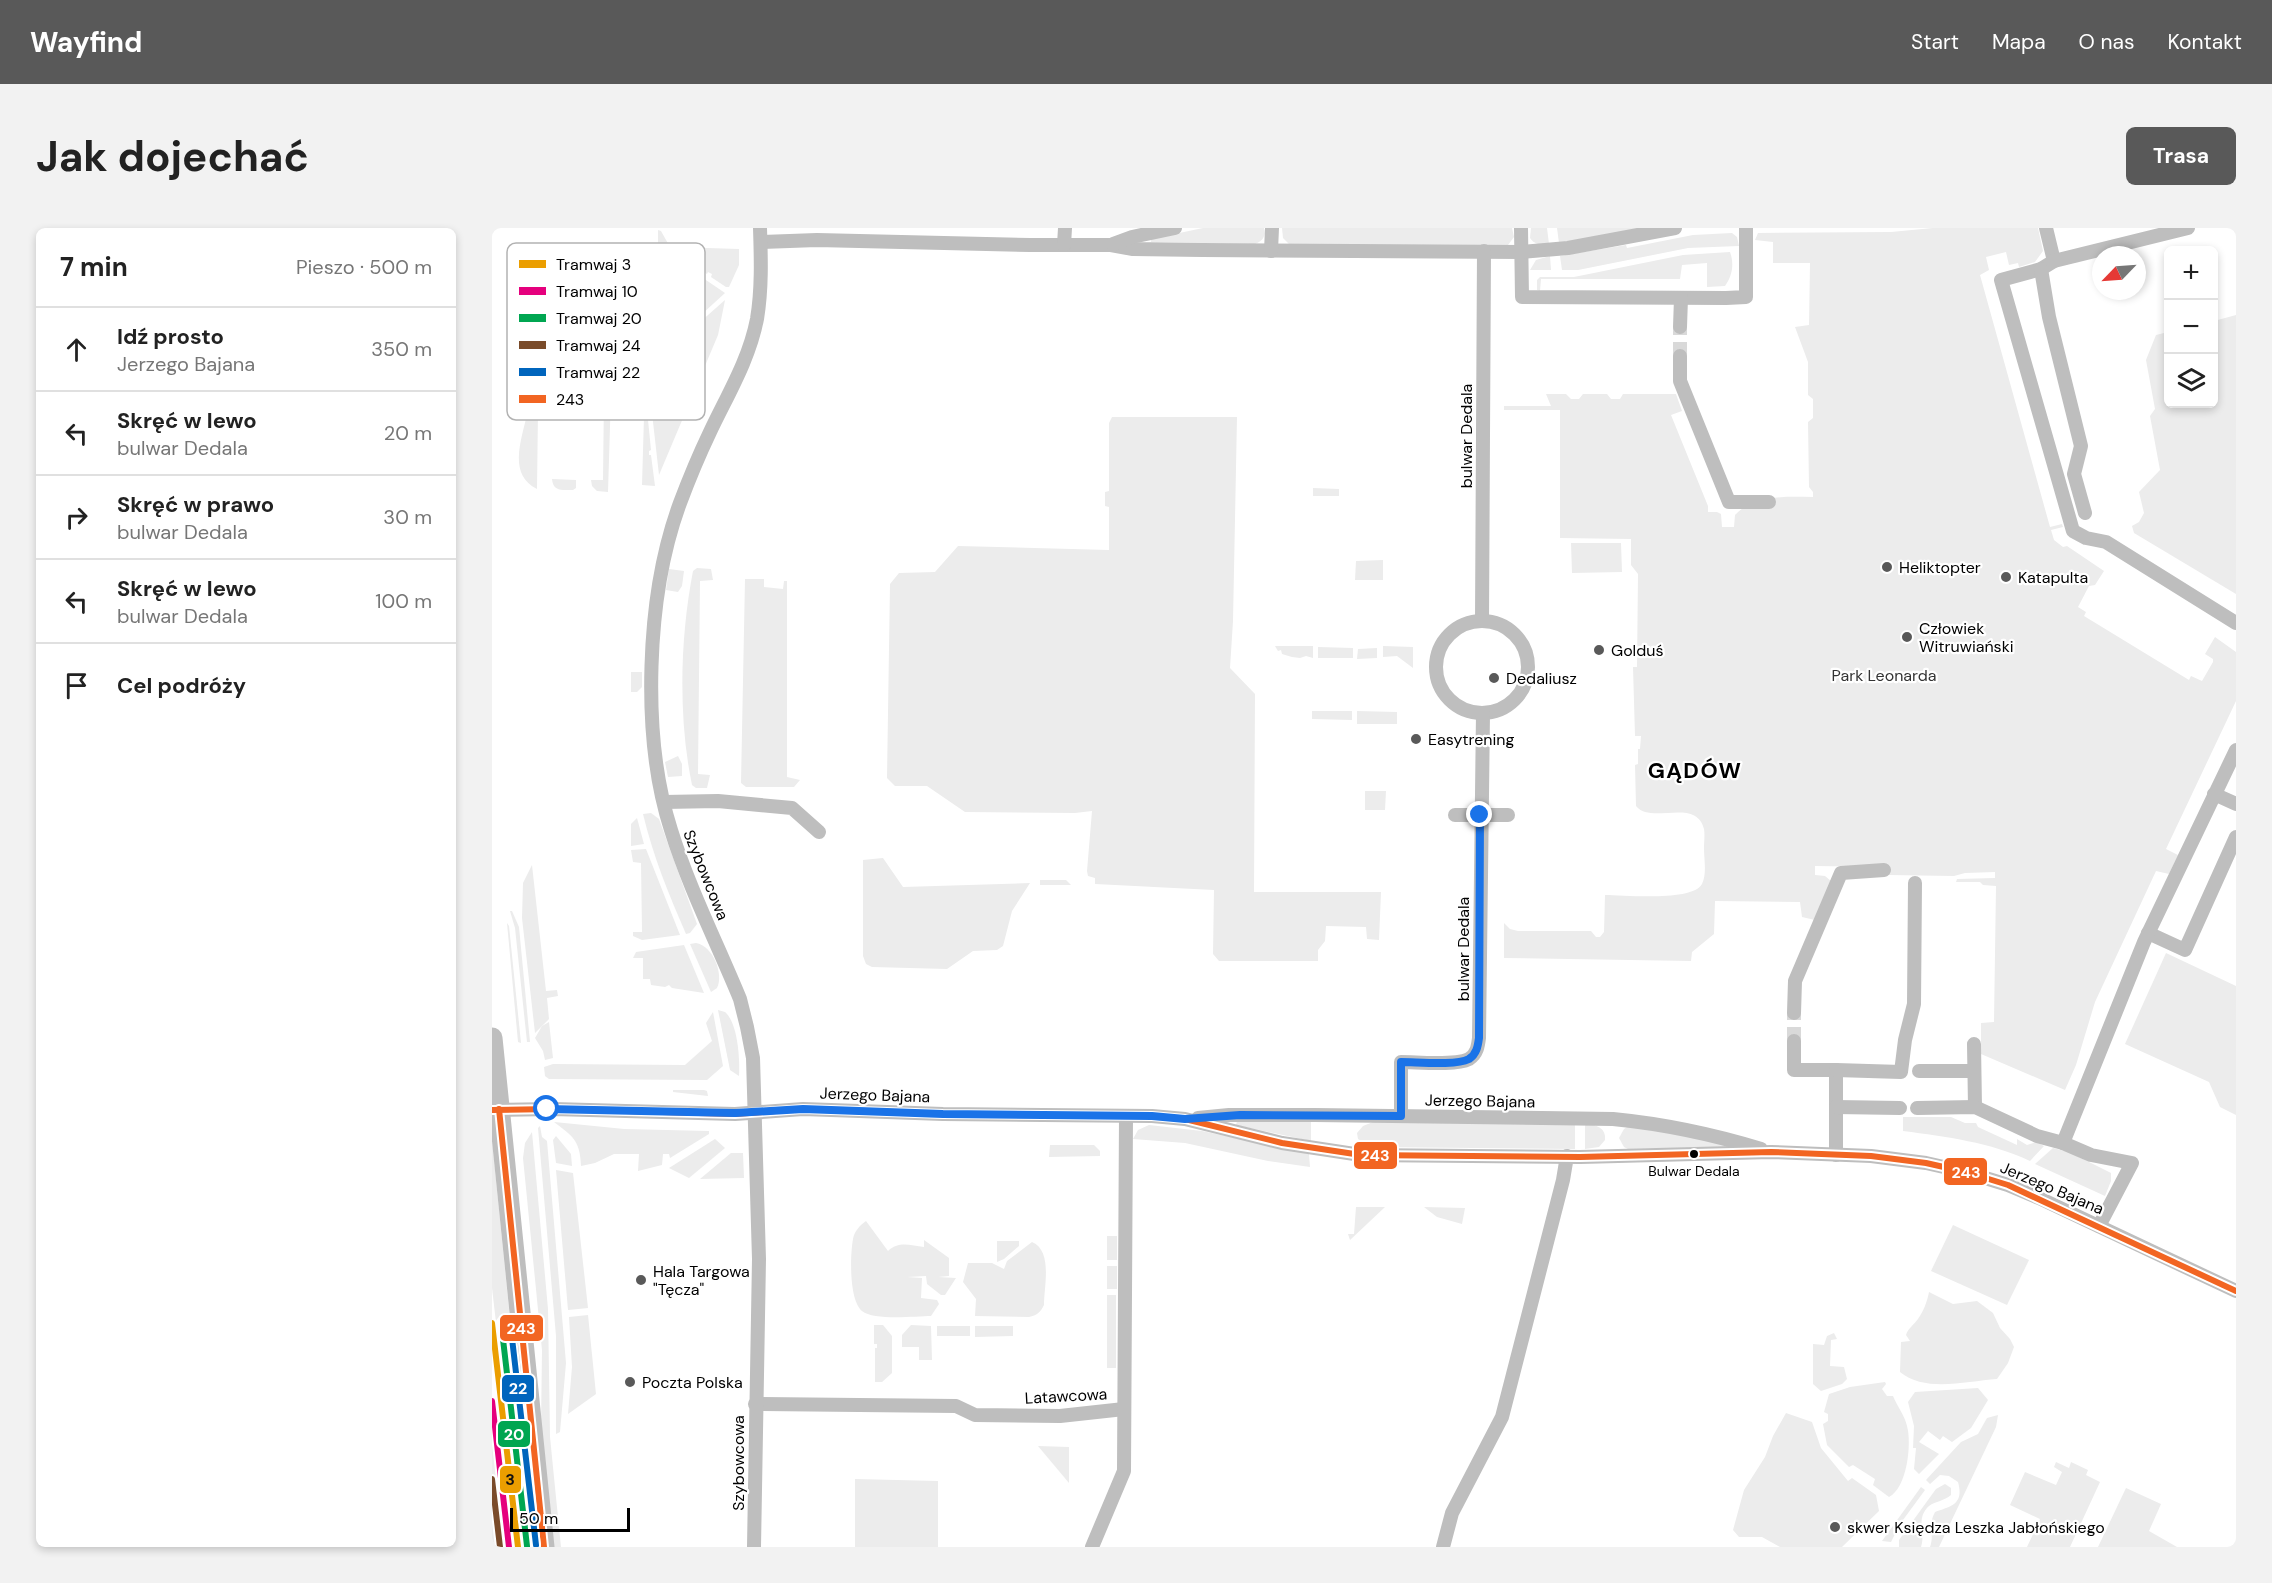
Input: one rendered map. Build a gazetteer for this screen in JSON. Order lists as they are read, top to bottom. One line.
{"streets":{"street":["bulwar Dedala","Szybowcowa","Jerzego Bajana","Latawcowa"]},"crossings":[["bulwar Dedala","Jerzego Bajana"],["Szybowcowa","Jerzego Bajana"],["Szybowcowa","Latawcowa"],["Jerzego Bajana","Latawcowa"]],"districts":["GĄDÓW"],"parks":["Park Leonarda"],"places":["Heliktopter","Katapulta","Człowiek Witruwiański","Golduś","Dedaliusz","Easytrening","Bulwar Dedala","Hala Targowa \"Tęcza\"","Poczta Polska","skwer Księdza Leszka Jabłońskiego"],"lines":["transit line 243","tram line 22","tram line 20","tram line 3","tram line 10","tram line 24"],"legend":["Tramwaj 3","Tramwaj 10","Tramwaj 20","Tramwaj 24","Tramwaj 22","243"],"scale_bar":"50 m","north":"bottom left","page":{"header":"Wayfind","nav":["Start","Mapa","O nas","Kontakt"],"buttons":"Trasa","title":"Jak dojechać","heading":["7 min","Pieszo · 500 m"],"map_buttons":["+","−"],"list":[["Idź prosto","Jerzego Bajana","350 m"],["Skręć w lewo","bulwar Dedala","20 m"],["Skręć w prawo","bulwar Dedala","30 m"],["Skręć w lewo","bulwar Dedala","100 m"],"Cel podróży"],"scale":"50 m"}}
